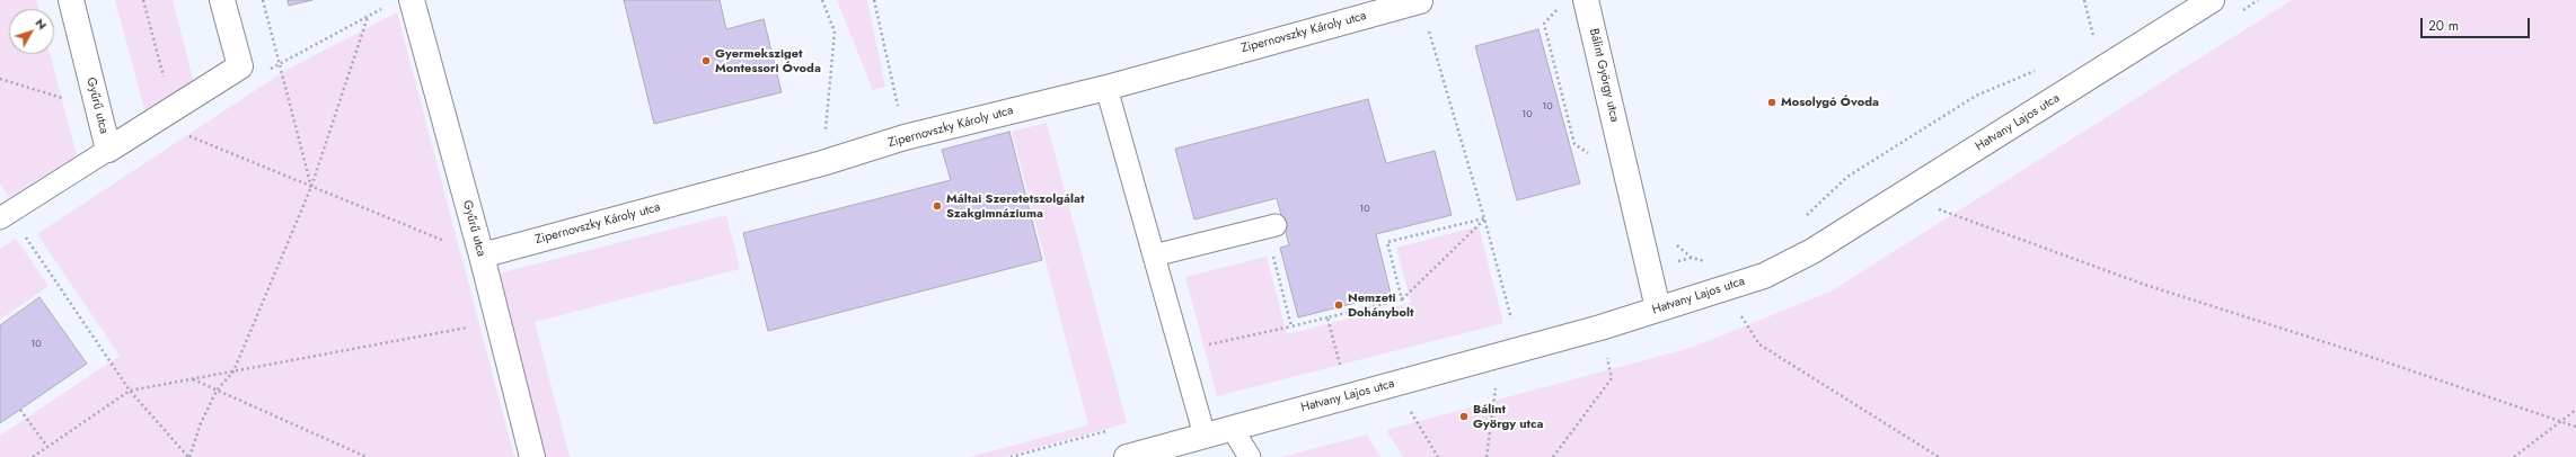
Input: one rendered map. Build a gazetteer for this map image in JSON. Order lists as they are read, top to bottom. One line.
{"streets":{"street":["Zipernovszky Károly utca","Bálint György utca","Gyűrű utca","Hatvany Lajos utca"]},"crossings":[["Zipernovszky Károly utca","Gyűrű utca"],["Bálint György utca","Hatvany Lajos utca"]],"places":["Gyermeksziget Montessori Óvoda","Mosolygó Óvoda","Máltai Szeretetszolgálat Szakgimnáziuma","Nemzeti Dohánybolt","Bálint György utca"],"house_numbers":["10","10","10","10"],"scale_bar":"20 m","north":"top right"}
